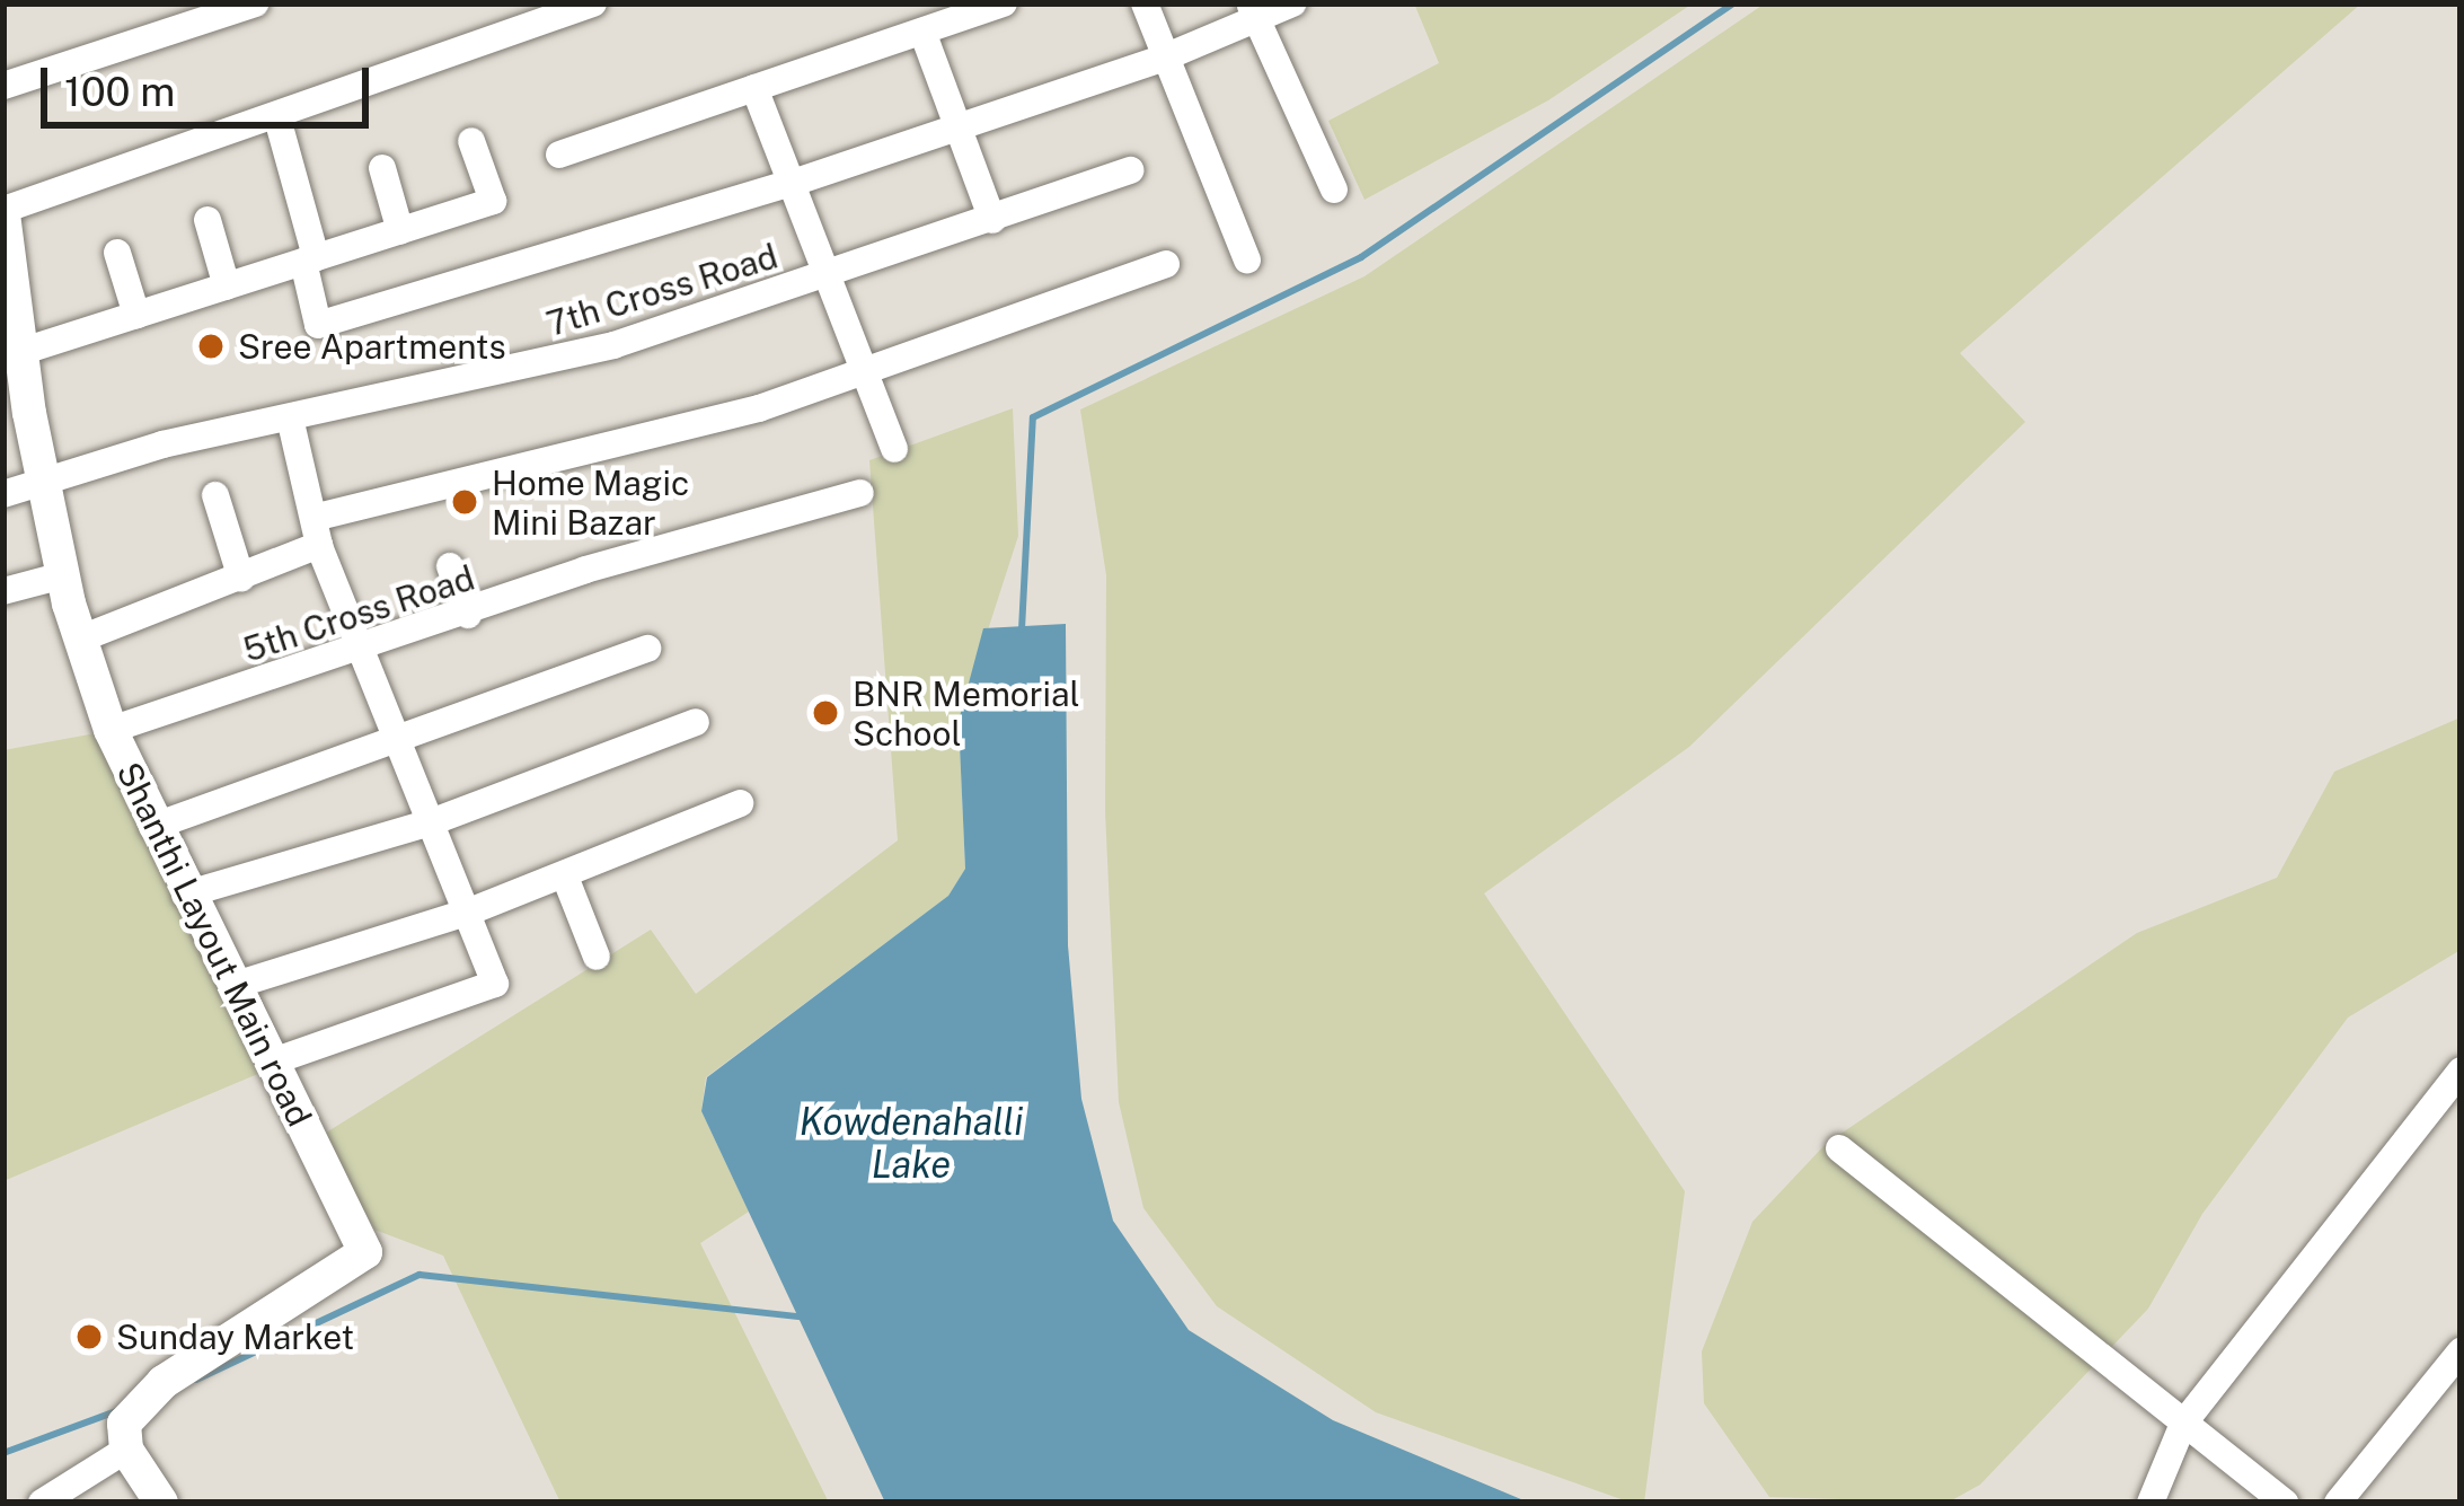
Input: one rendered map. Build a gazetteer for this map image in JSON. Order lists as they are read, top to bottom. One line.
{"streets":{"street":["7th Cross Road","5th Cross Road","Shanthi Layout Main road"]},"crossings":[["7th Cross Road","Shanthi Layout Main road"],["5th Cross Road","Shanthi Layout Main road"]],"water":["Kowdenahalli Lake"],"places":["Sree Apartments","Home Magic Mini Bazar","BNR Memorial School","Sunday Market"],"scale_bar":"100 m"}
